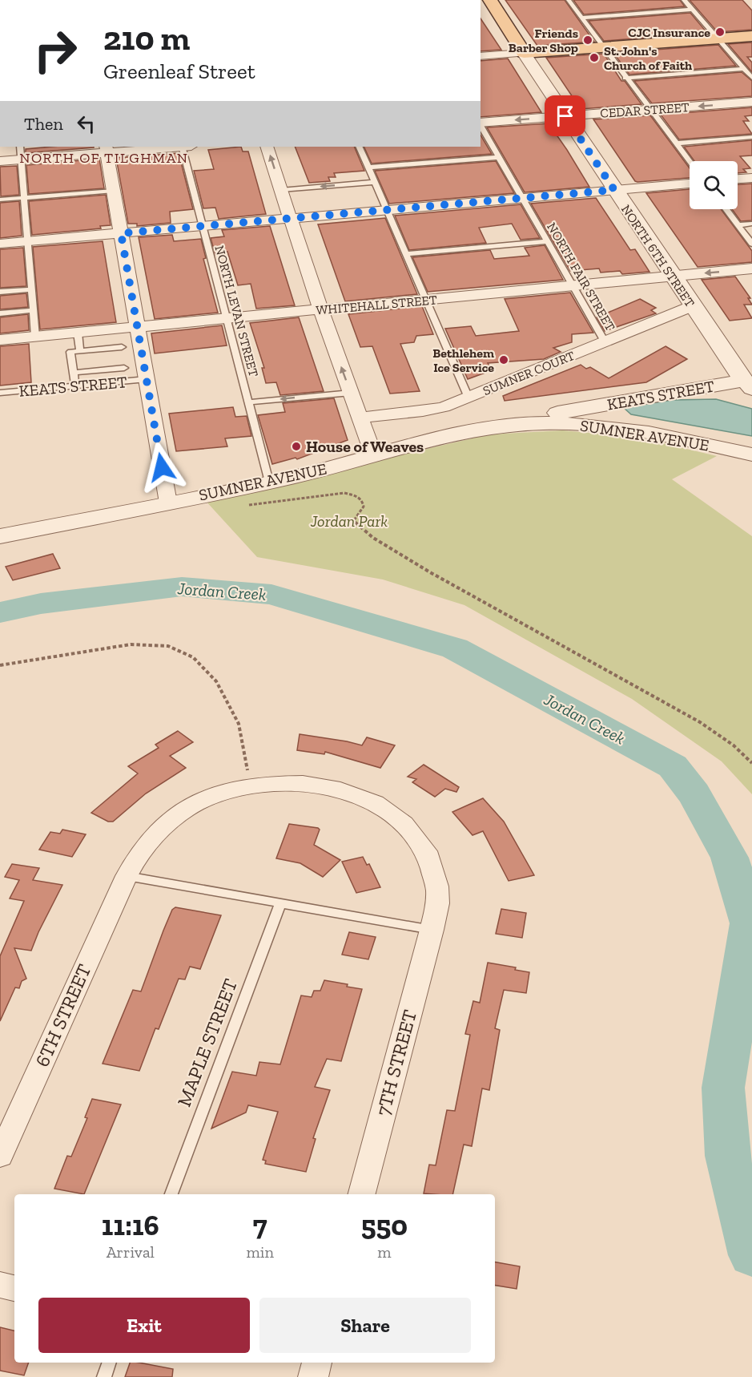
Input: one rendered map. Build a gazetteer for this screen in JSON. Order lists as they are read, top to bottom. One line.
{"streets":{"main road":["NORTH 6TH STREET"],"street":["CEDAR STREET","WHITEHALL STREET","SUMNER COURT","KEATS STREET","SUMNER AVENUE","6TH STREET","7TH STREET"],"lane":["NORTH FAIR STREET","NORTH LEVAN STREET","MAPLE STREET"]},"crossings":[["CEDAR STREET","NORTH 6TH STREET"],["NORTH 6TH STREET","WHITEHALL STREET"],["NORTH 6TH STREET","SUMNER COURT"],["NORTH 6TH STREET","KEATS STREET"],["NORTH FAIR STREET","WHITEHALL STREET"],["NORTH FAIR STREET","SUMNER COURT"],["WHITEHALL STREET","NORTH LEVAN STREET"],["NORTH LEVAN STREET","SUMNER AVENUE"],["KEATS STREET","SUMNER AVENUE"],["6TH STREET","7TH STREET"]],"districts":["NORTH OF TILGHMAN"],"water":["Jordan Creek"],"parks":["Jordan Park"],"places":["CJC Insurance","Friends Barber Shop","St. John's Church of Faith","Bethlehem Ice Service","House of Weaves"],"page":{"turn":["210 m","Greenleaf Street"],"then":"Then","eta":["11:16","Arrival","7","min","550","m"],"buttons":["Exit","Share"]}}
